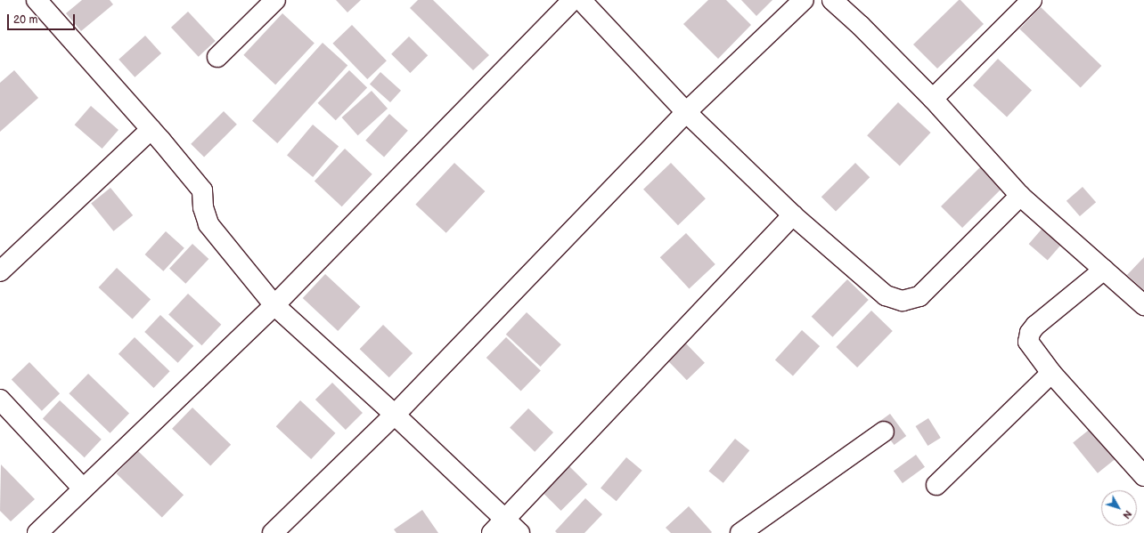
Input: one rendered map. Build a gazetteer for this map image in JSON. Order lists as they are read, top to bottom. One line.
{"scale_bar":"20 m","north":"bottom right"}
